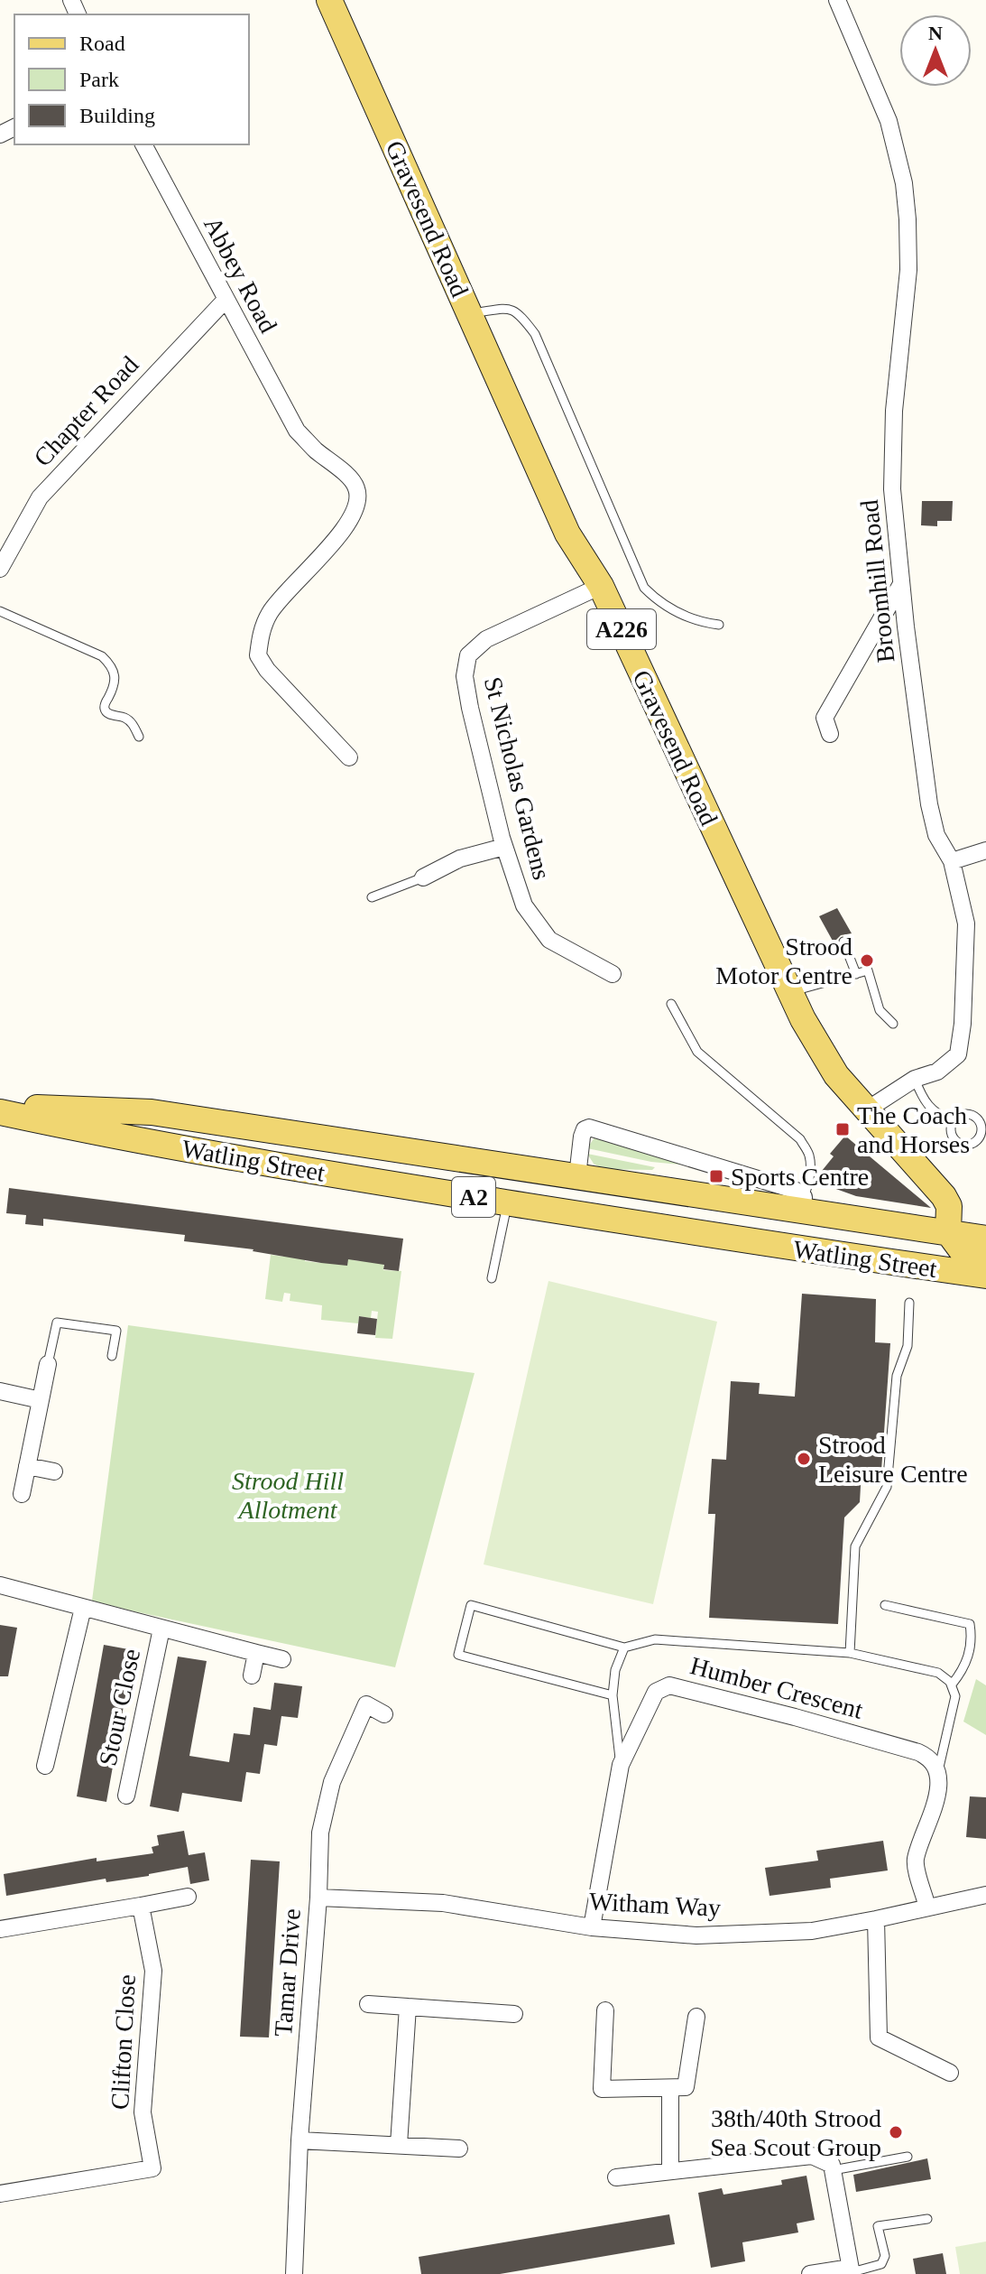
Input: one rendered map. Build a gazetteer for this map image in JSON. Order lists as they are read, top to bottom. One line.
{"streets":{"main road":["Gravesend Road","A226","Watling Street","A2"],"street":["Abbey Road","Chapter Road","Broomhill Road","St Nicholas Gardens","Humber Crescent","Stour Close","Witham Way","Tamar Drive","Clifton Close"]},"crossings":[["Gravesend Road","Broomhill Road"],["Gravesend Road","St Nicholas Gardens"],["Gravesend Road","Watling Street"],["Gravesend Road","A2"],["Abbey Road","Chapter Road"],["Watling Street","A2"],["Humber Crescent","Witham Way"],["Witham Way","Tamar Drive"]],"parks":["Strood Hill Allotment"],"places":{"other":["Strood Motor Centre","Strood Leisure Centre","38th/40th Strood Sea Scout Group"],"transit":["The Coach and Horses","Sports Centre"]},"legend":["Road","Park","Building"],"north":"top"}
